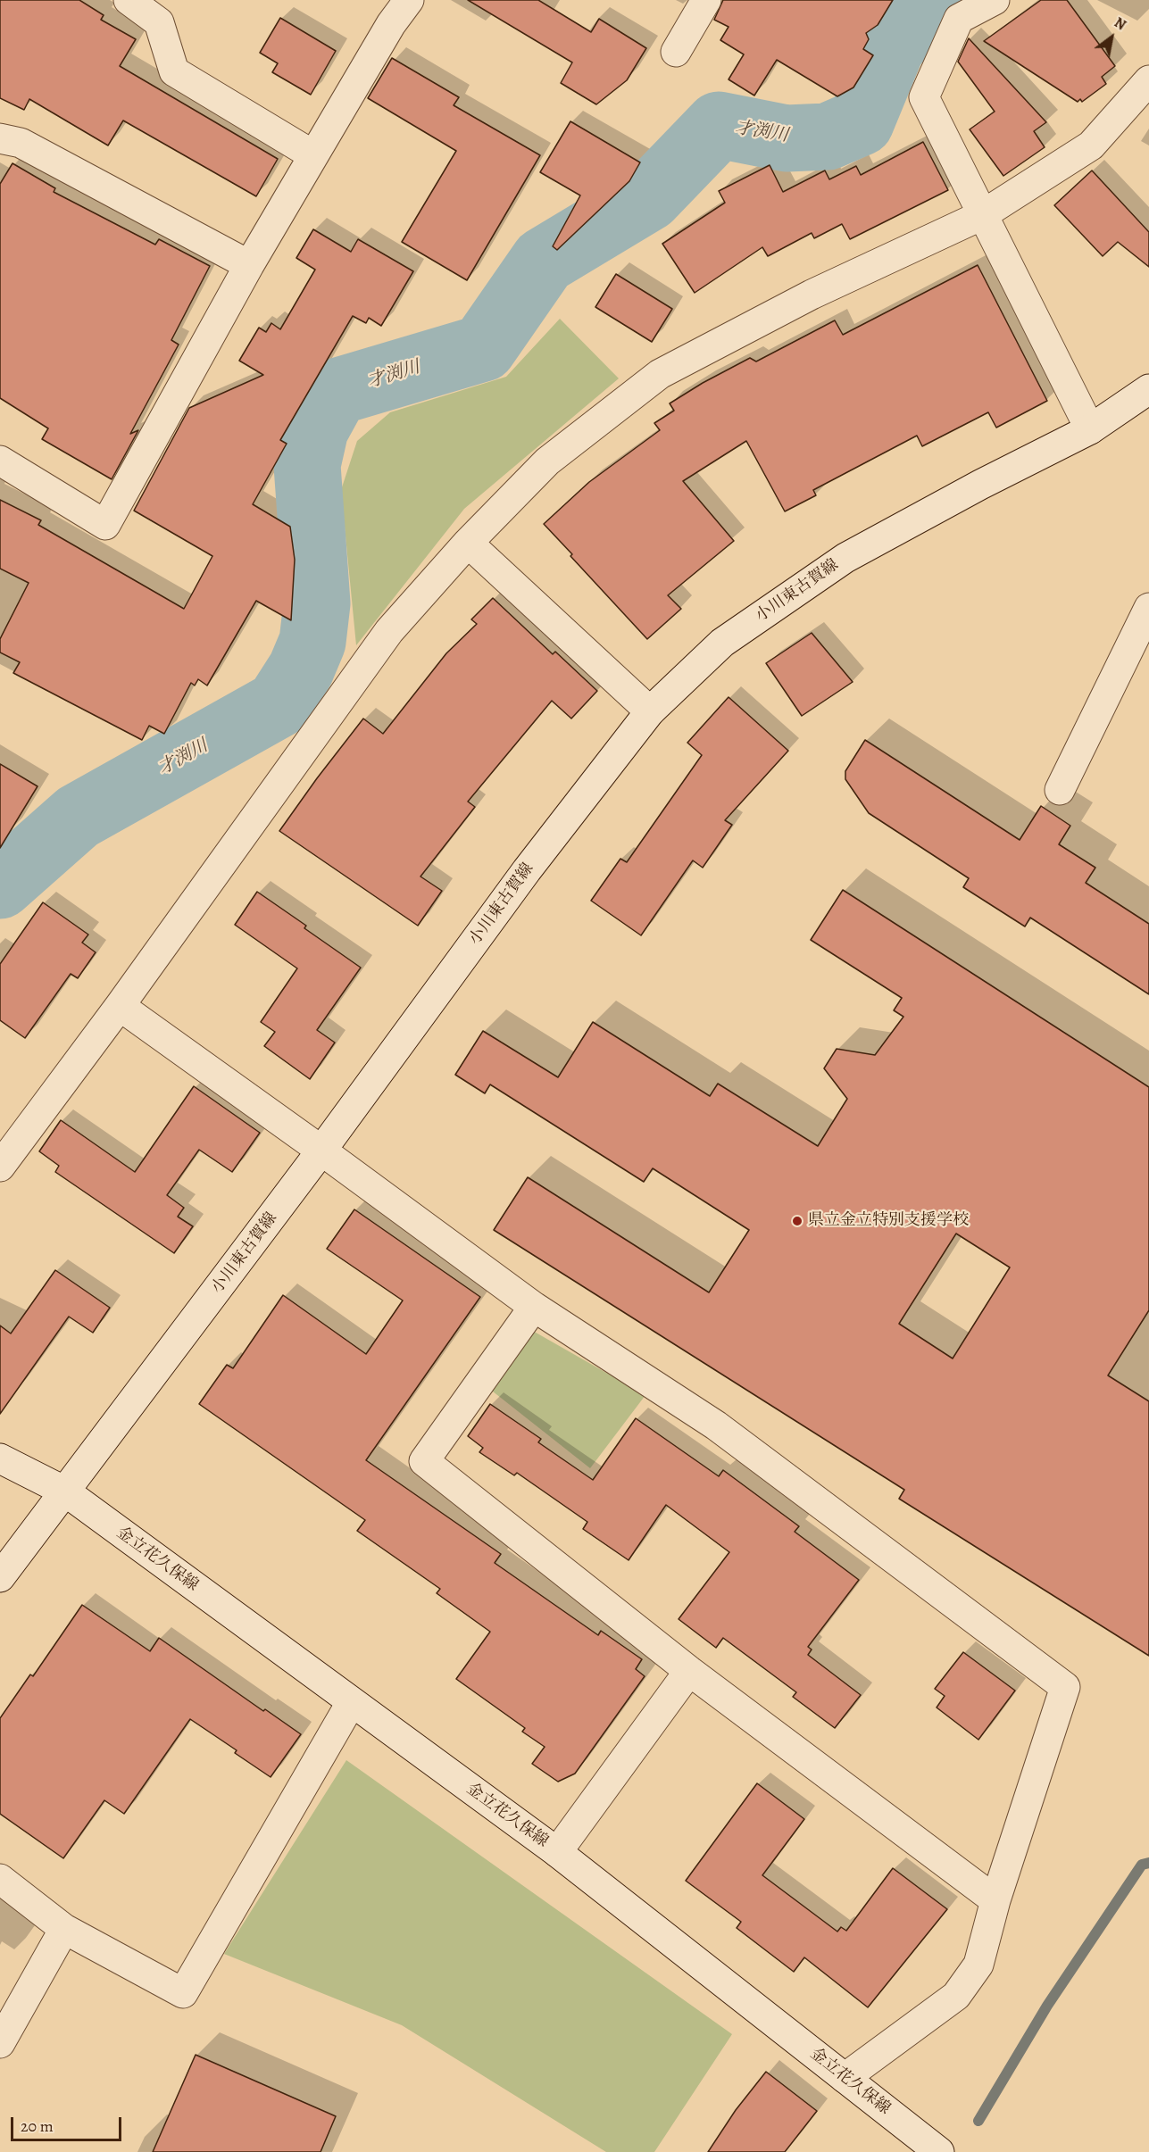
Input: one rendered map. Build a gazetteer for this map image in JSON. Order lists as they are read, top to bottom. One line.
{"streets":{"street":["小川東古賀線","金立花久保線"]},"crossings":[["小川東古賀線","金立花久保線"]],"water":["才渕川"],"places":["県立金立特別支援学校"],"scale_bar":"20 m","north":"top right"}
